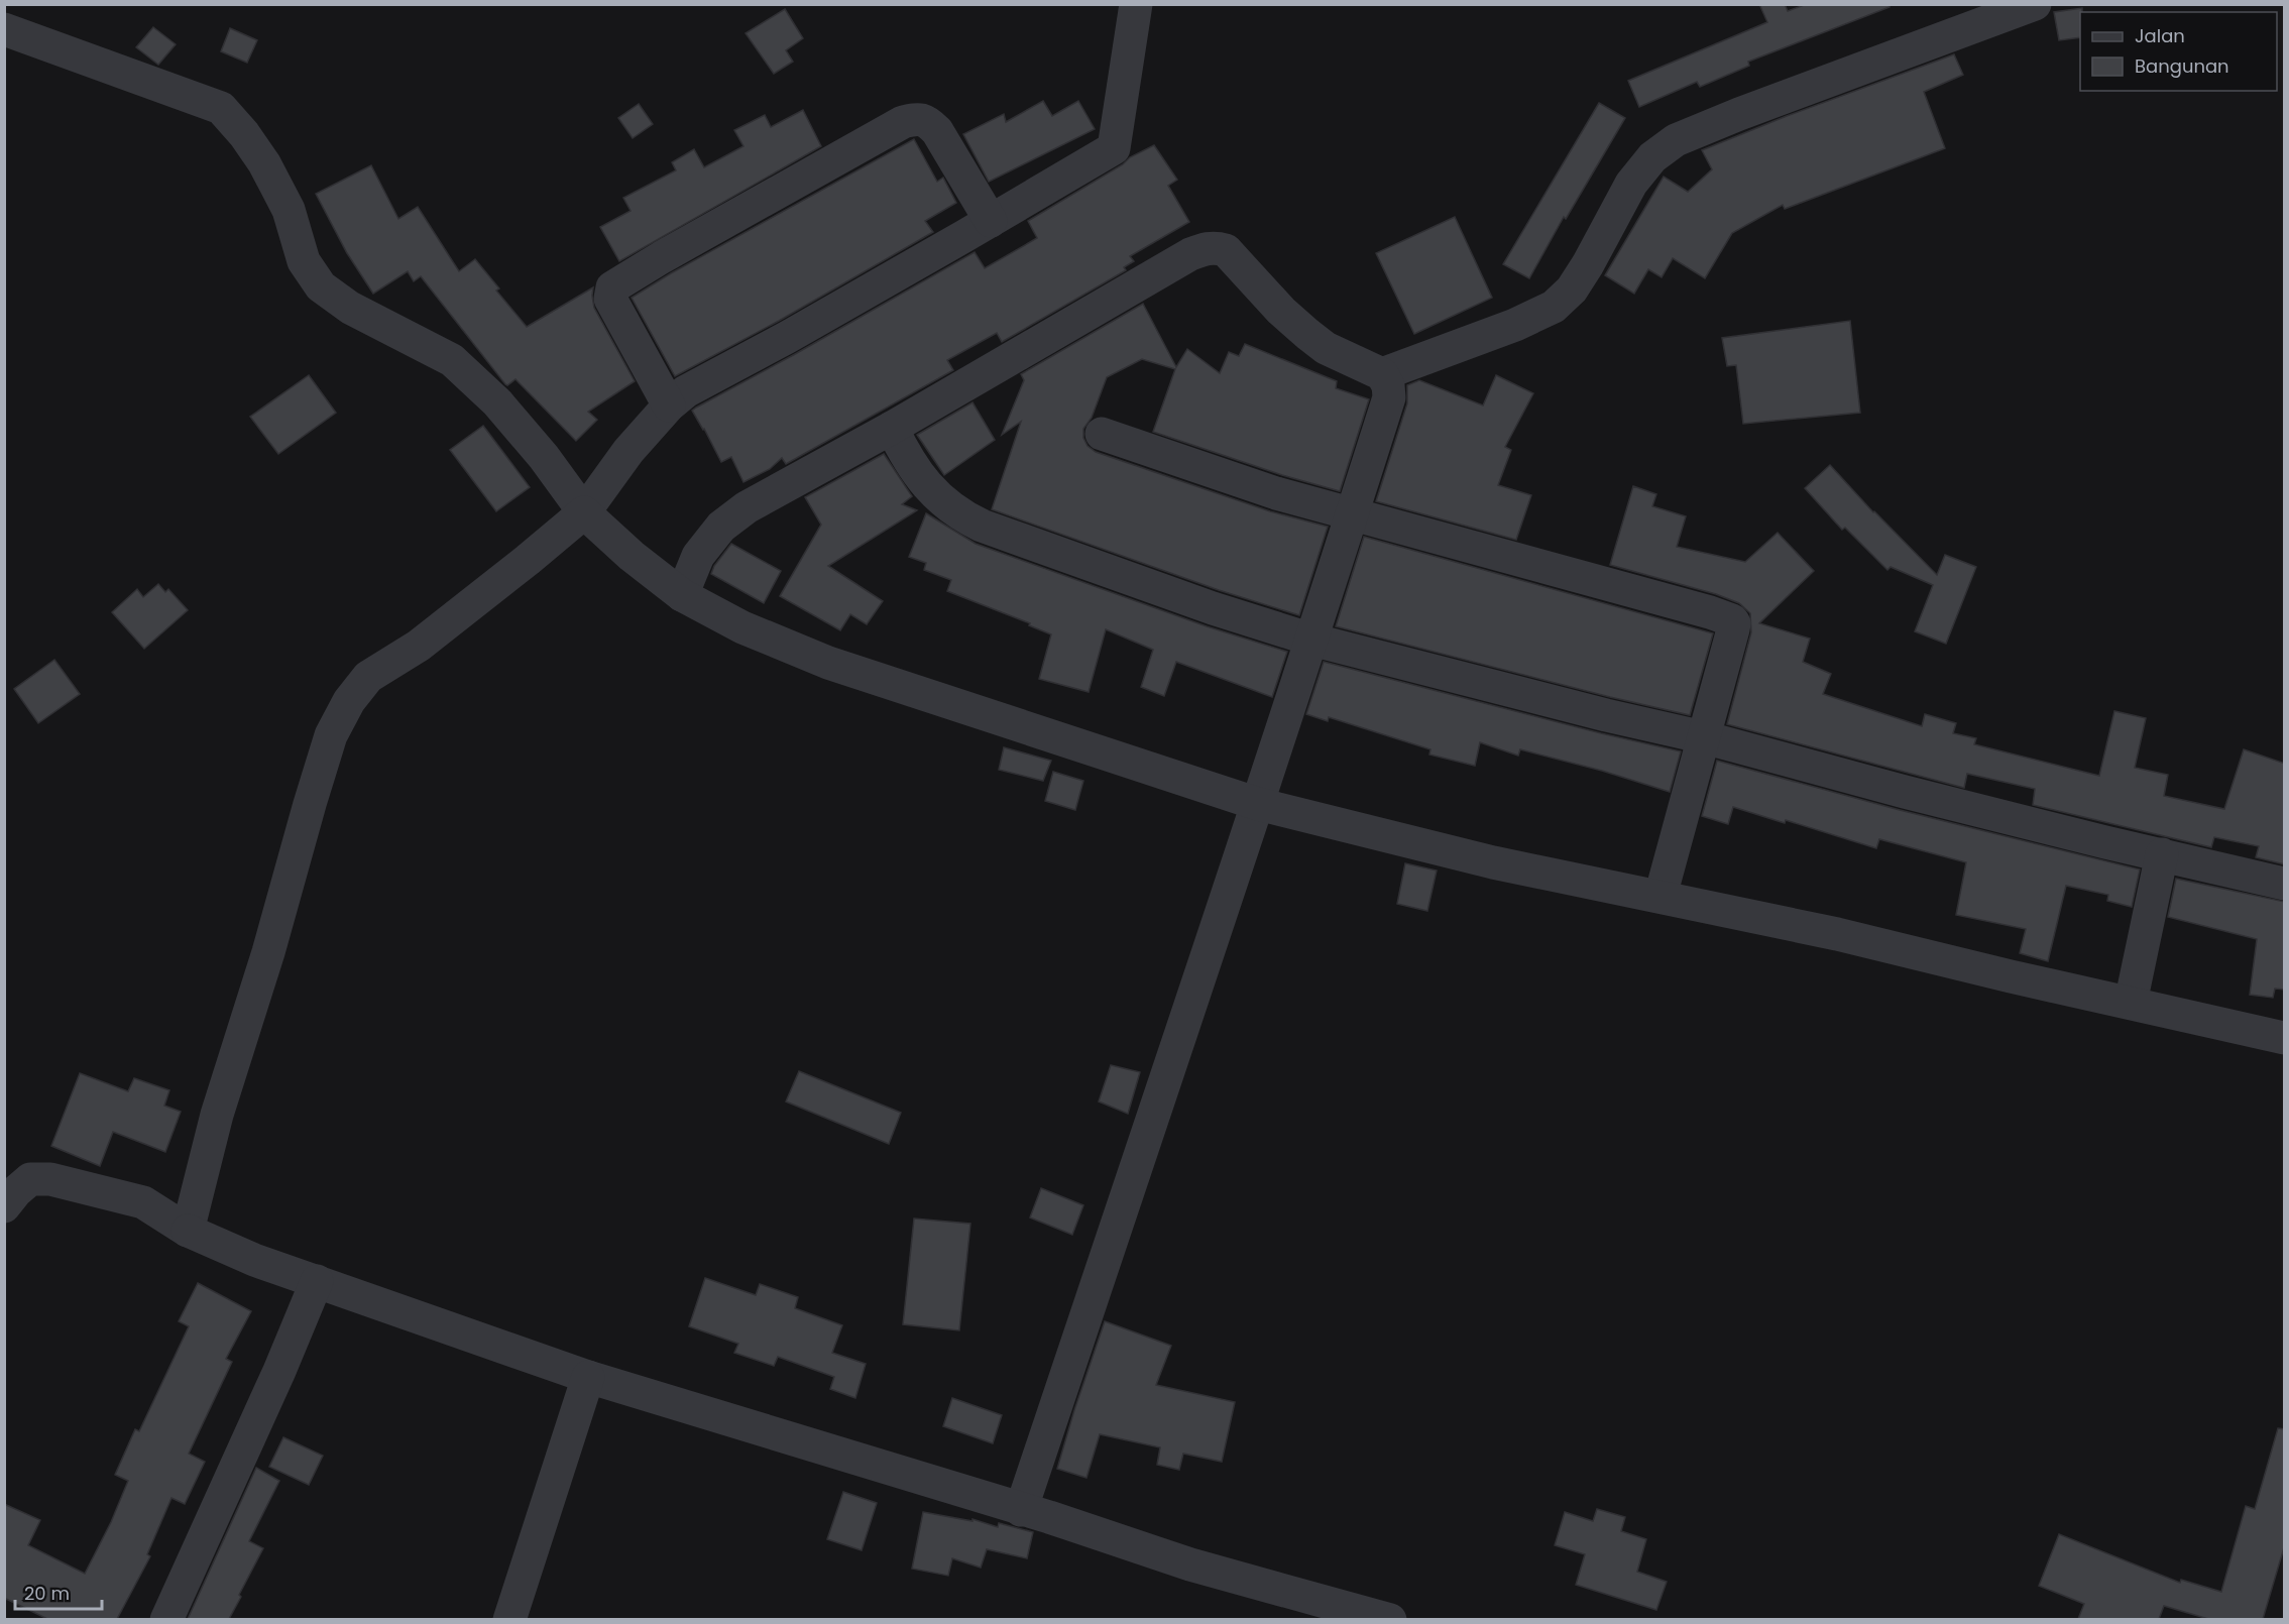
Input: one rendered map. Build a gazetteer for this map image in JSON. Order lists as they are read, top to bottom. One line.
{"legend":["Jalan","Bangunan"],"scale_bar":"20 m"}
